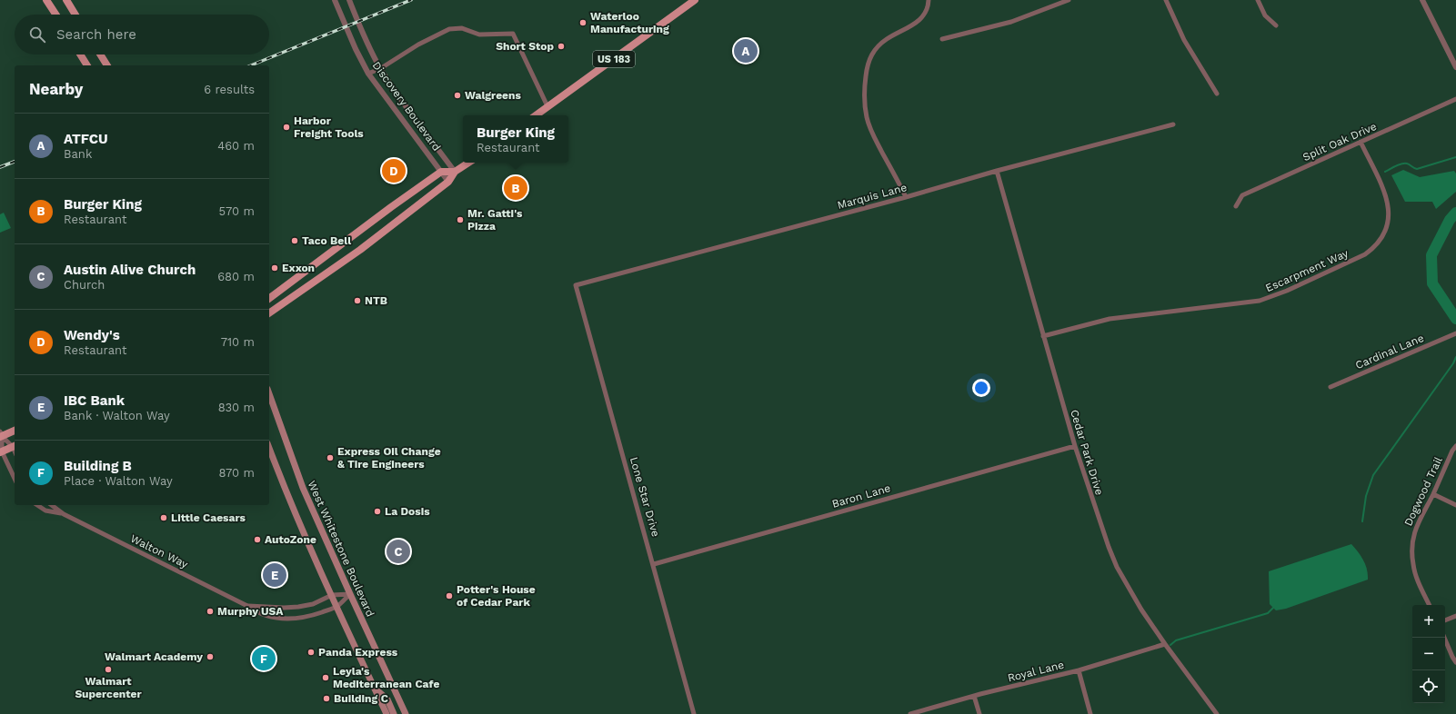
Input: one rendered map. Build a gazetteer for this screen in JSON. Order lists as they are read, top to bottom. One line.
{"streets":{"main road":["US 183","West Whitestone Boulevard"],"street":["Discovery Boulevard","Split Oak Drive","Marquis Lane","Escarpment Way","Cardinal Lane","Cedar Park Drive","Dogwood Trail","Baron Lane","Lone Star Drive","Walton Way","Royal Lane"]},"crossings":[["Split Oak Drive","Escarpment Way"],["Marquis Lane","Cedar Park Drive"],["Marquis Lane","Lone Star Drive"],["Escarpment Way","Cedar Park Drive"],["Cedar Park Drive","Baron Lane"],["Cedar Park Drive","Royal Lane"],["Baron Lane","Lone Star Drive"],["West Whitestone Boulevard","Walton Way"]],"places":["Waterloo Manufacturing","Short Stop","Walgreens","Harbor Freight Tools","Mr. Gatti's Pizza","Taco Bell","Exxon","NTB","Express Oil Change & Tire Engineers","La Dosis","Little Caesars","AutoZone","Potter's House of Cedar Park","Murphy USA","Panda Express","Walmart Academy","Walmart Supercenter","Leyla's Mediterranean Cafe","Building C"],"page":{"search":"Search here","pins":["A","D","B","C","E","F"],"heading":["Nearby","6 results"],"list":[{"mark":"A","name":"ATFCU","note":"Bank","value":"460 m"},{"mark":"B","name":"Burger King","note":"Restaurant","value":"570 m"},{"mark":"C","name":"Austin Alive Church","note":"Church","value":"680 m"},{"mark":"D","name":"Wendy's","note":"Restaurant","value":"710 m"},{"mark":"E","name":"IBC Bank","note":"Bank · Walton Way","value":"830 m"},{"mark":"F","name":"Building B","note":"Place · Walton Way","value":"870 m"}],"popup":["Burger King","Restaurant"],"map_buttons":["+","−"]}}
